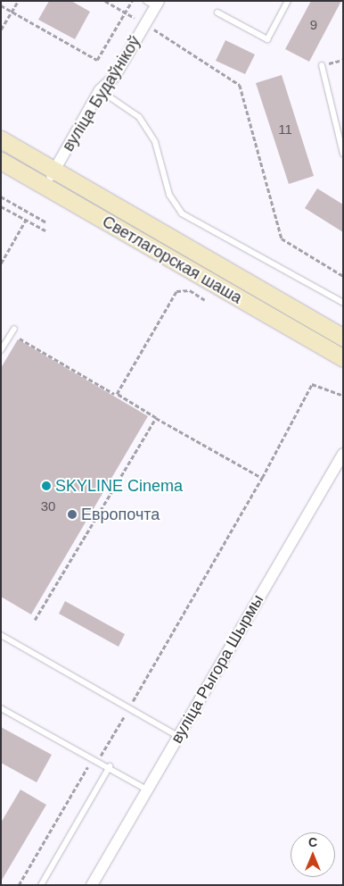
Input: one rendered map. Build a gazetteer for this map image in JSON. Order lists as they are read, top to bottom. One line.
{"streets":{"main road":["Светлагорская шаша"],"street":["вуліца Будаўнікоў","вуліца Рыгора Шырмы"]},"crossings":[["вуліца Будаўнікоў","Светлагорская шаша"]],"places":["SKYLINE Cinema","Европочта"],"house_numbers":["9","11","30"],"north":"top"}
